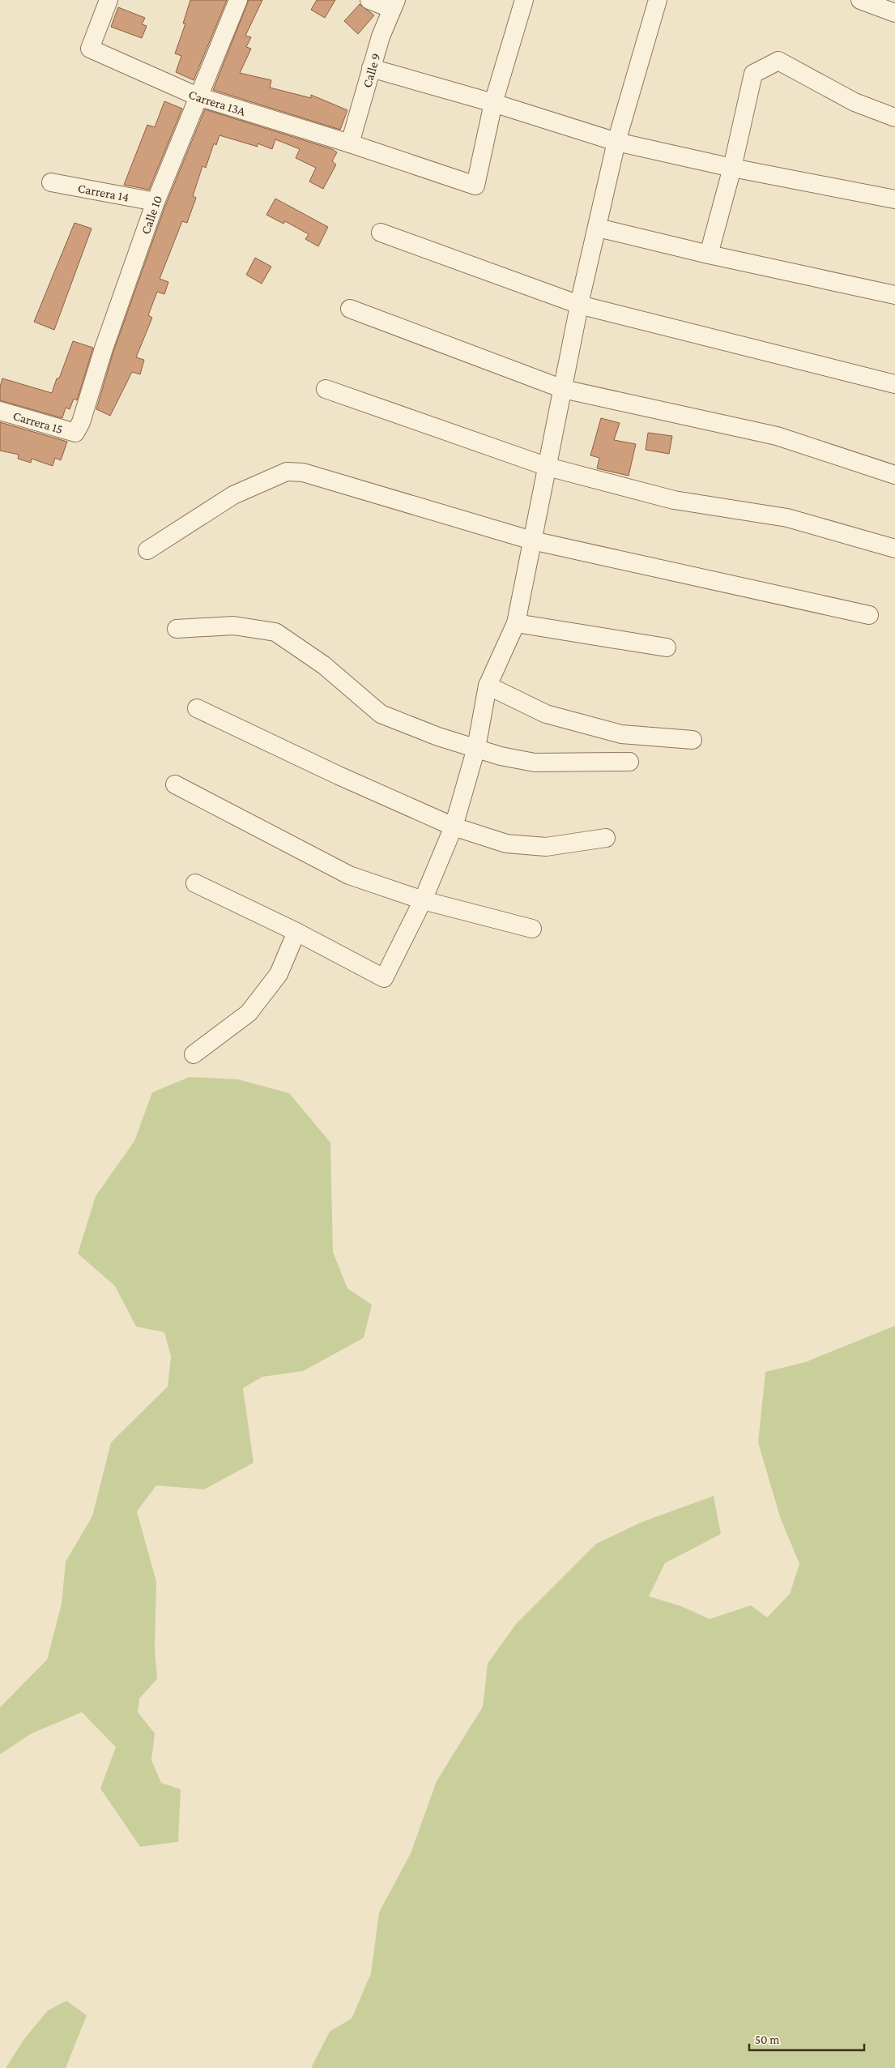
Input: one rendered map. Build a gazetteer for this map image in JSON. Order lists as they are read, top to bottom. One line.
{"streets":{"street":["Calle 9","Carrera 13A","Carrera 14","Calle 10","Carrera 15"]},"crossings":[["Calle 9","Carrera 13A"],["Carrera 13A","Calle 10"],["Carrera 14","Calle 10"],["Calle 10","Carrera 15"]],"scale_bar":"50 m"}
